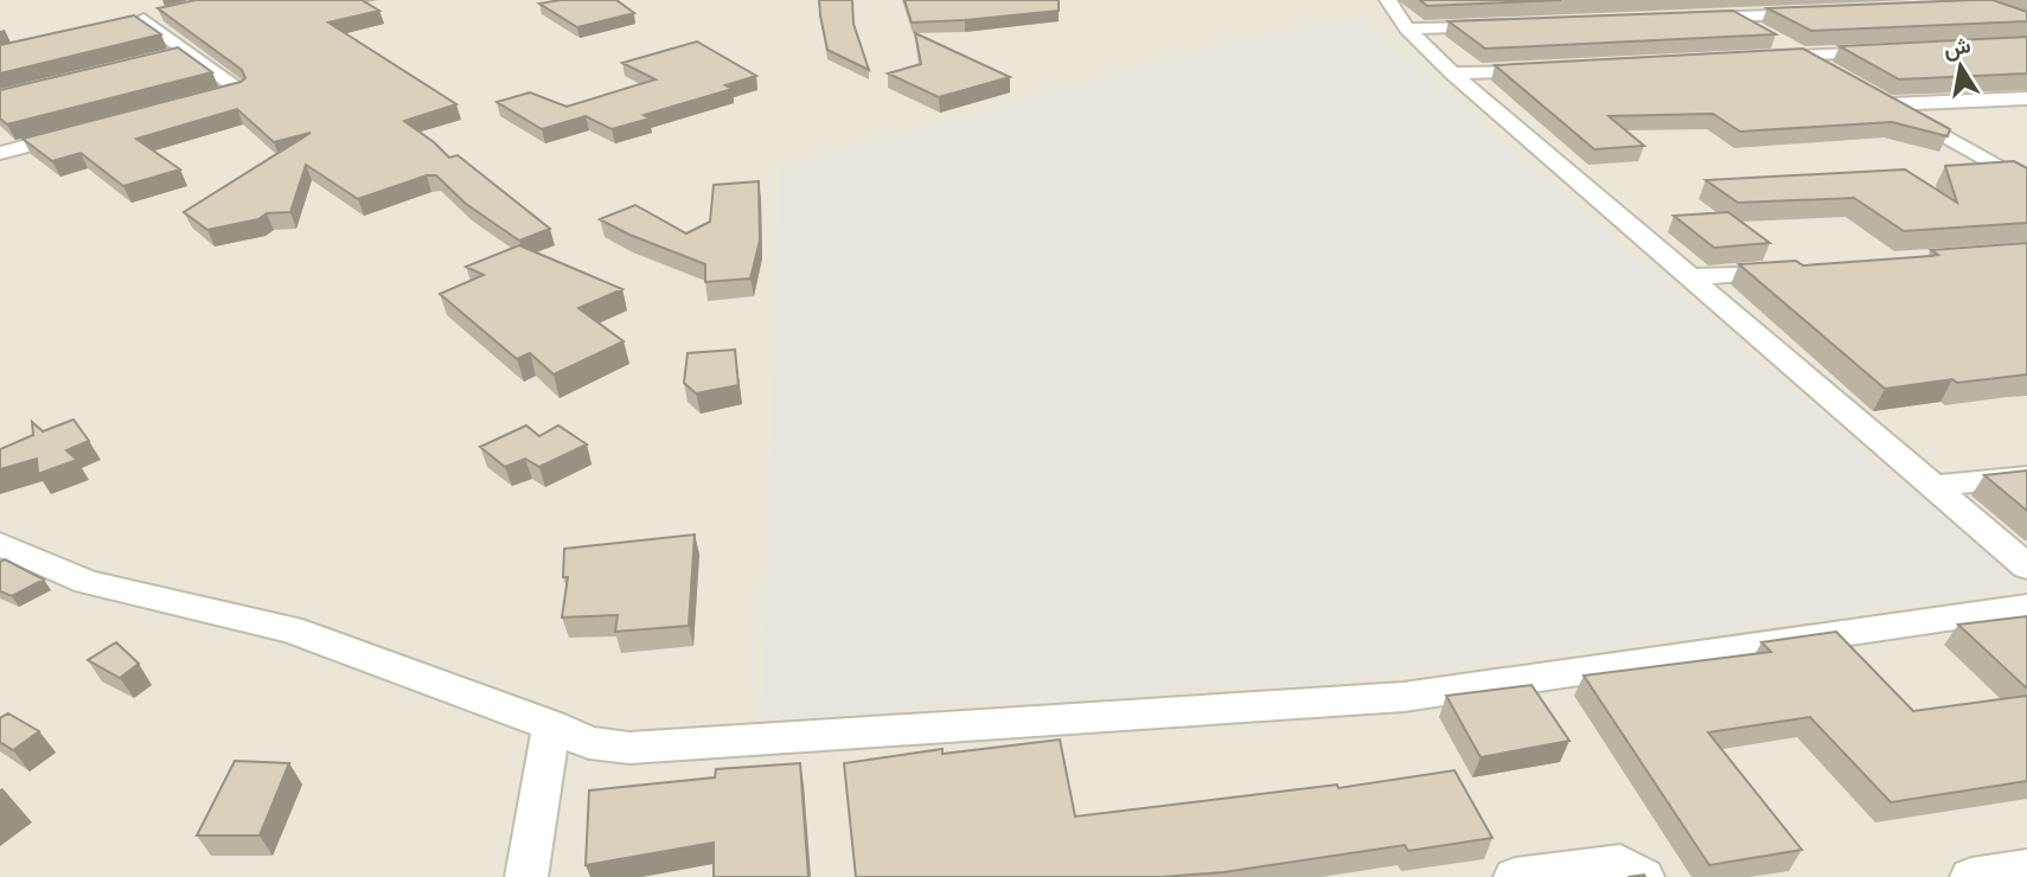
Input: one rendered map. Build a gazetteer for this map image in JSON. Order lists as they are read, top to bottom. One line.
{"north":"top"}
